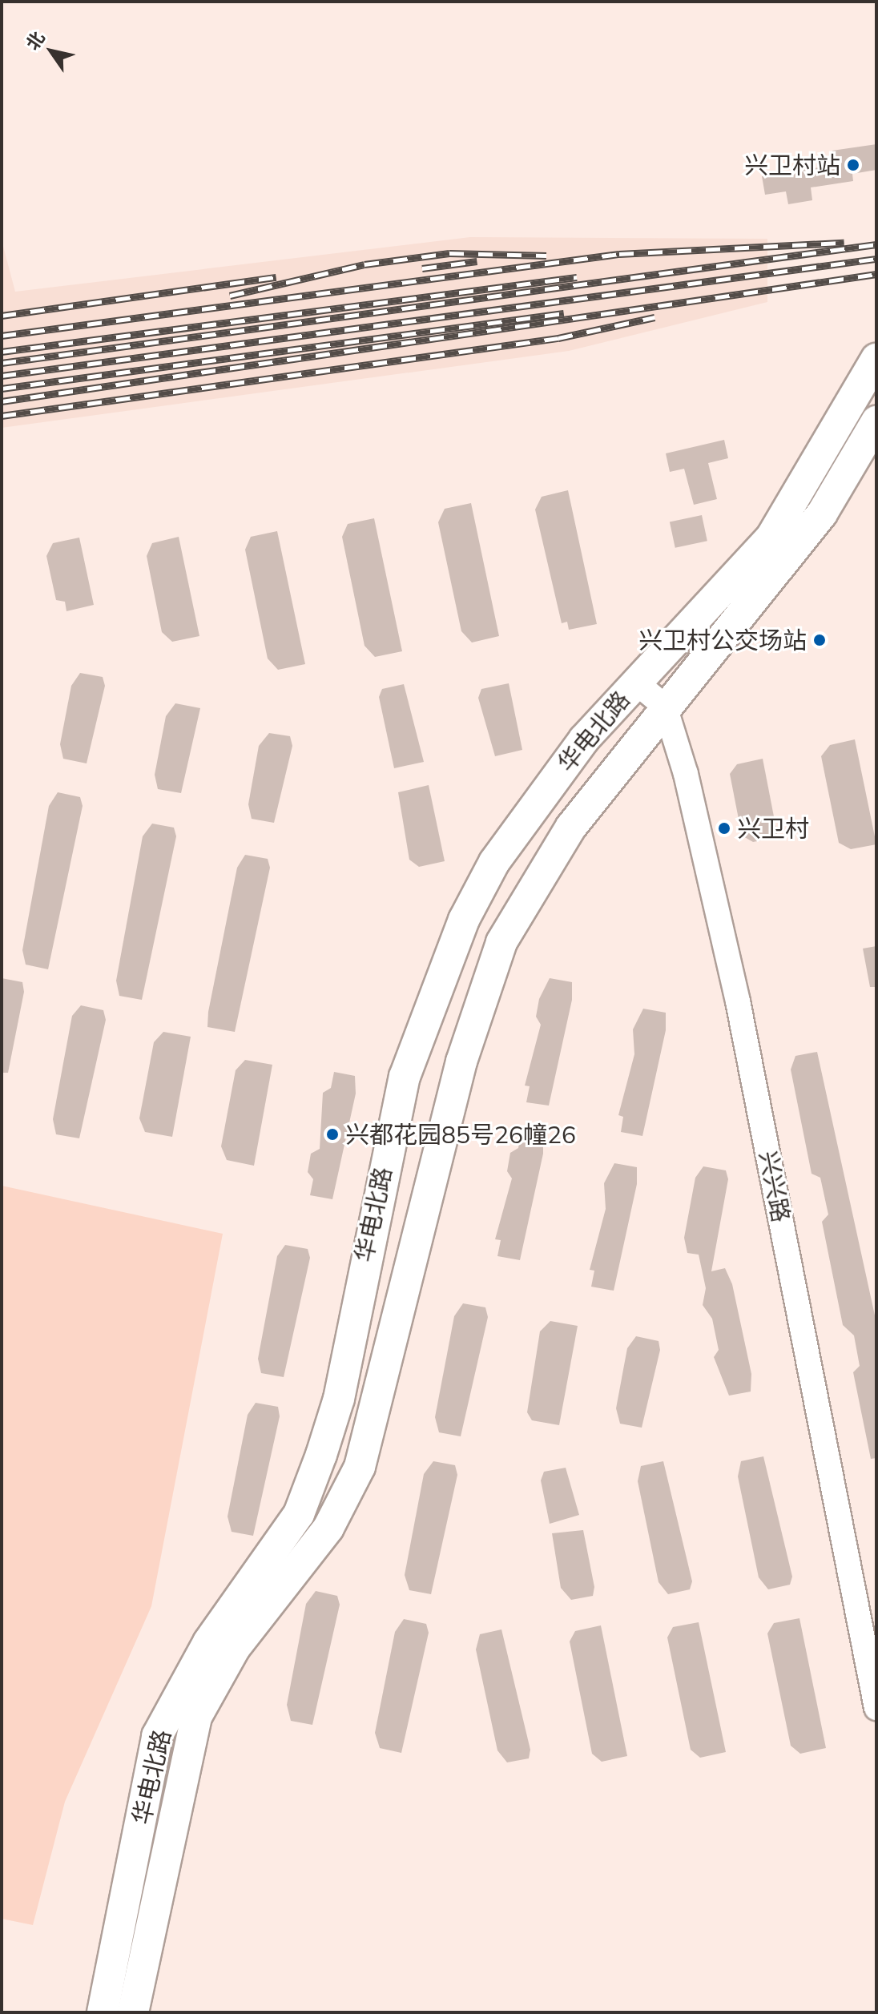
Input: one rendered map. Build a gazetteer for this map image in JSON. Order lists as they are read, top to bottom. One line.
{"streets":{"main road":["华电北路"],"street":["兴兴路"]},"crossings":[["华电北路","兴兴路"]],"places":["兴卫村站","兴卫村公交场站","兴卫村","兴都花园85号26幢26"],"north":"top left"}
